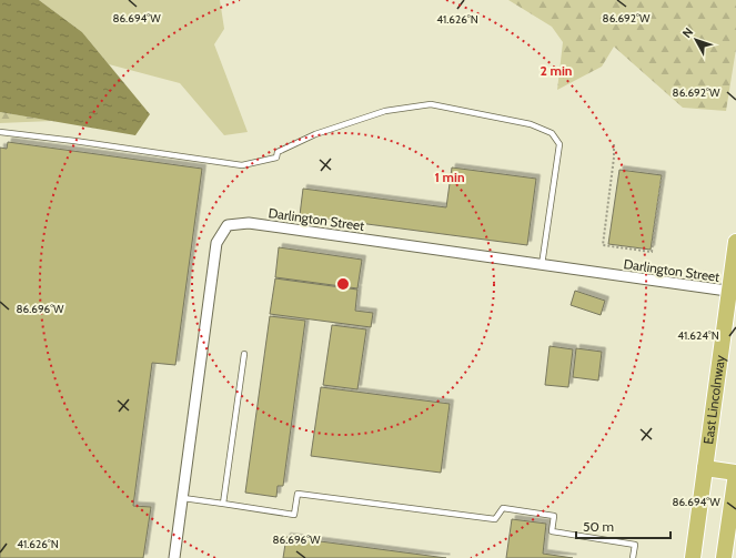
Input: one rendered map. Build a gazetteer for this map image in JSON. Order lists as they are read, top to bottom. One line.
{"streets":{"main road":["East Lincolnway"],"street":["Darlington Street"]},"crossings":[["Darlington Street","East Lincolnway"]],"scale_bar":"50 m","north":"top left","coordinates":["86.694°W","86.692°W","41.626°N","86.696°W","41.624°N"],"rings":["2 min","1 min"]}
